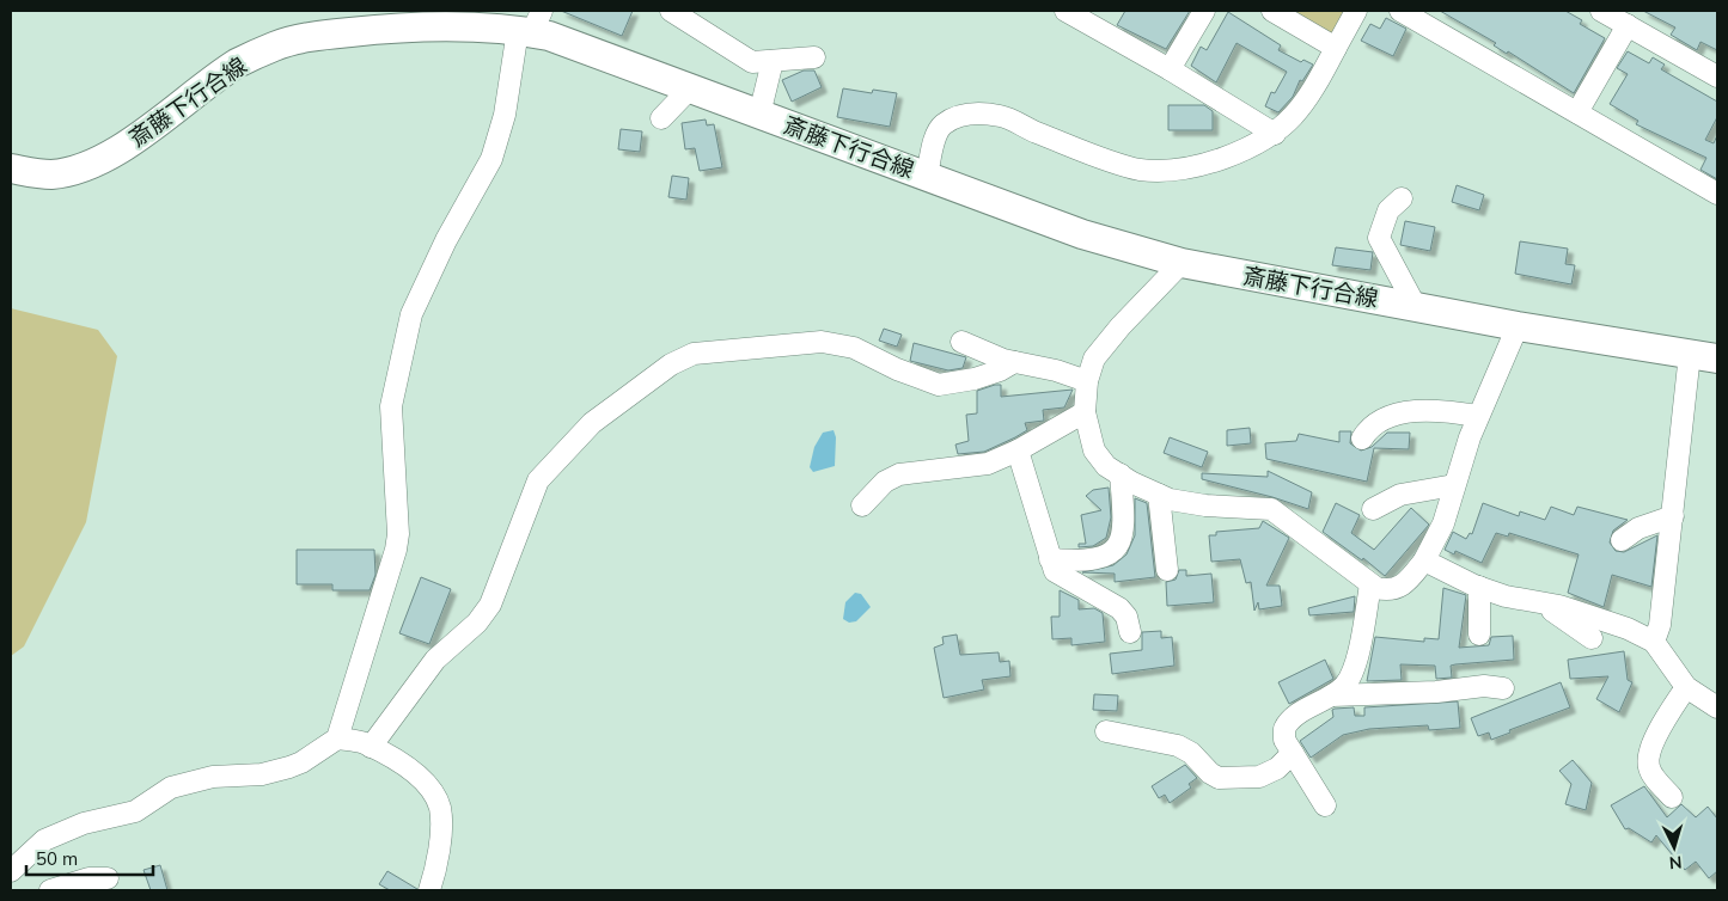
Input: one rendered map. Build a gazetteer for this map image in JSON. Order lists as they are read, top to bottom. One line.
{"streets":{"main road":["斎藤下行合線"]},"scale_bar":"50 m","north":"bottom"}
